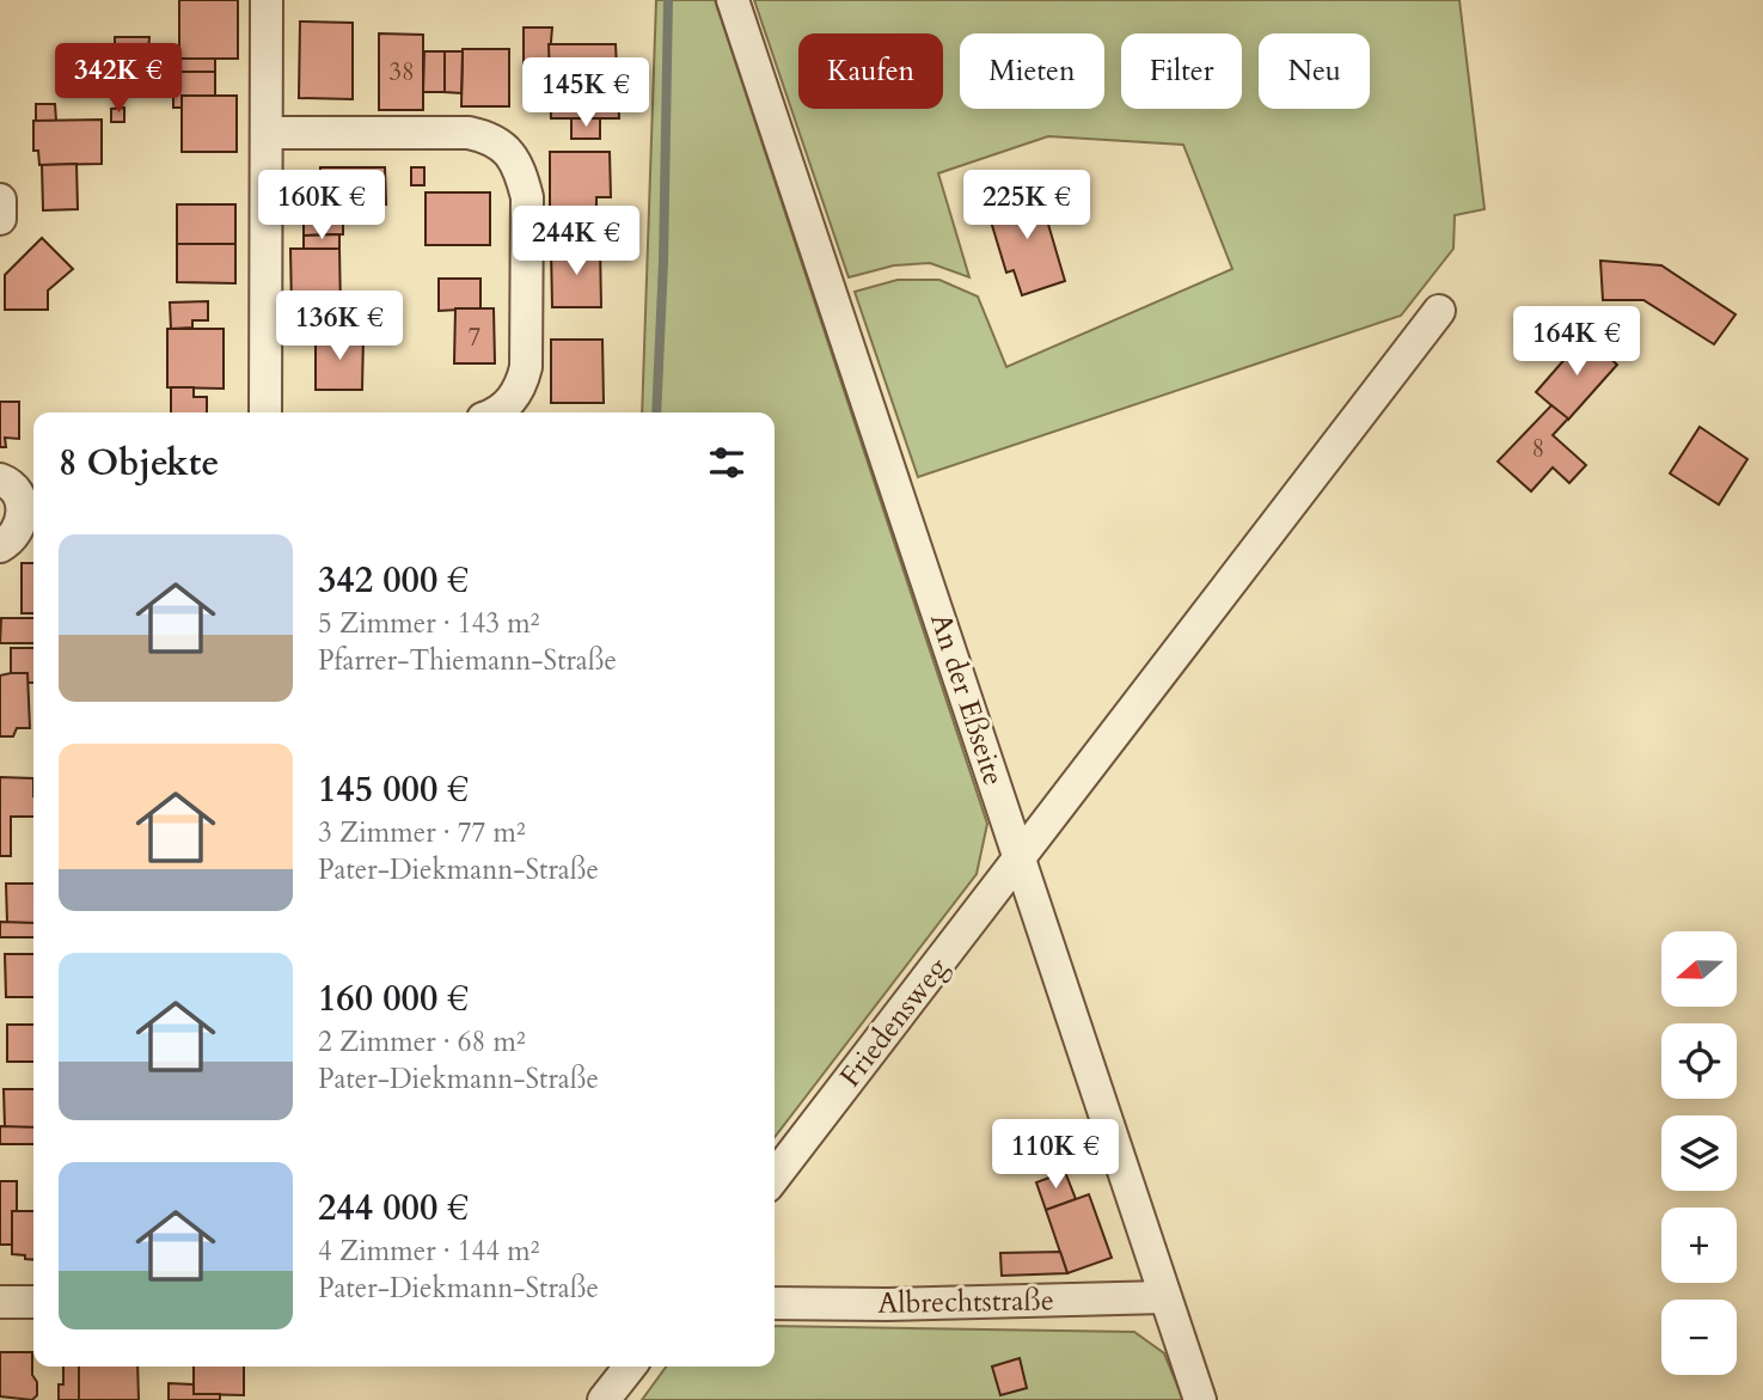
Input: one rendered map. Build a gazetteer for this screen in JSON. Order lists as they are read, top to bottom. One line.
{"streets":{"street":["An der Eßseite","Friedensweg","Albrechtstraße"]},"crossings":[["An der Eßseite","Friedensweg"],["An der Eßseite","Albrechtstraße"]],"house_numbers":["38","7","8"],"north":"left","page":{"chip":["Kaufen","Mieten","Filter","Neu"],"price":["342K €","145K €","160K €","225K €","244K €","136K €","164K €","110K €"],"heading":"8 Objekte","list":[{"name":"342 000 €","note":"5 Zimmer · 143 m² · Pfarrer-Thiemann-Straße"},{"name":"145 000 €","note":"3 Zimmer · 77 m² · Pater-Diekmann-Straße"},{"name":"160 000 €","note":"2 Zimmer · 68 m² · Pater-Diekmann-Straße"},{"name":"244 000 €","note":"4 Zimmer · 144 m² · Pater-Diekmann-Straße"}],"map_buttons":["+","−"]}}
